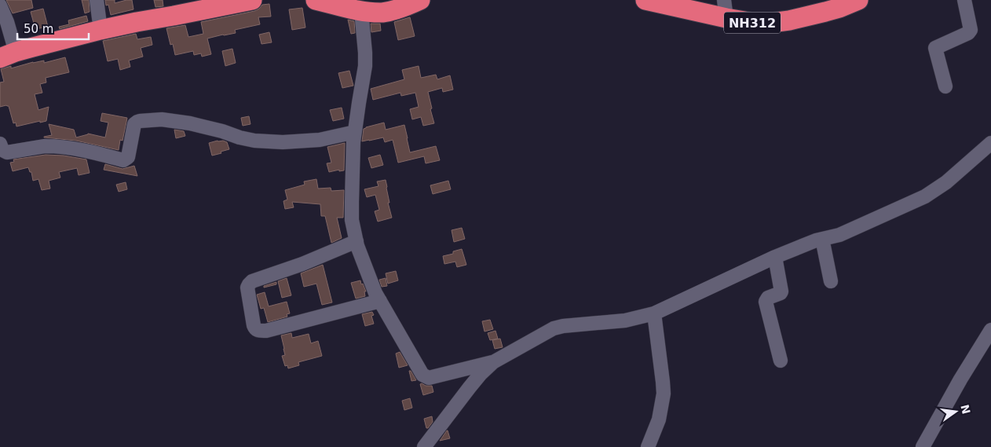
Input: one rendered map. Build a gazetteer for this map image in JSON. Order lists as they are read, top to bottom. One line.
{"streets":{"highway":["NH312"]},"scale_bar":"50 m","north":"right"}
